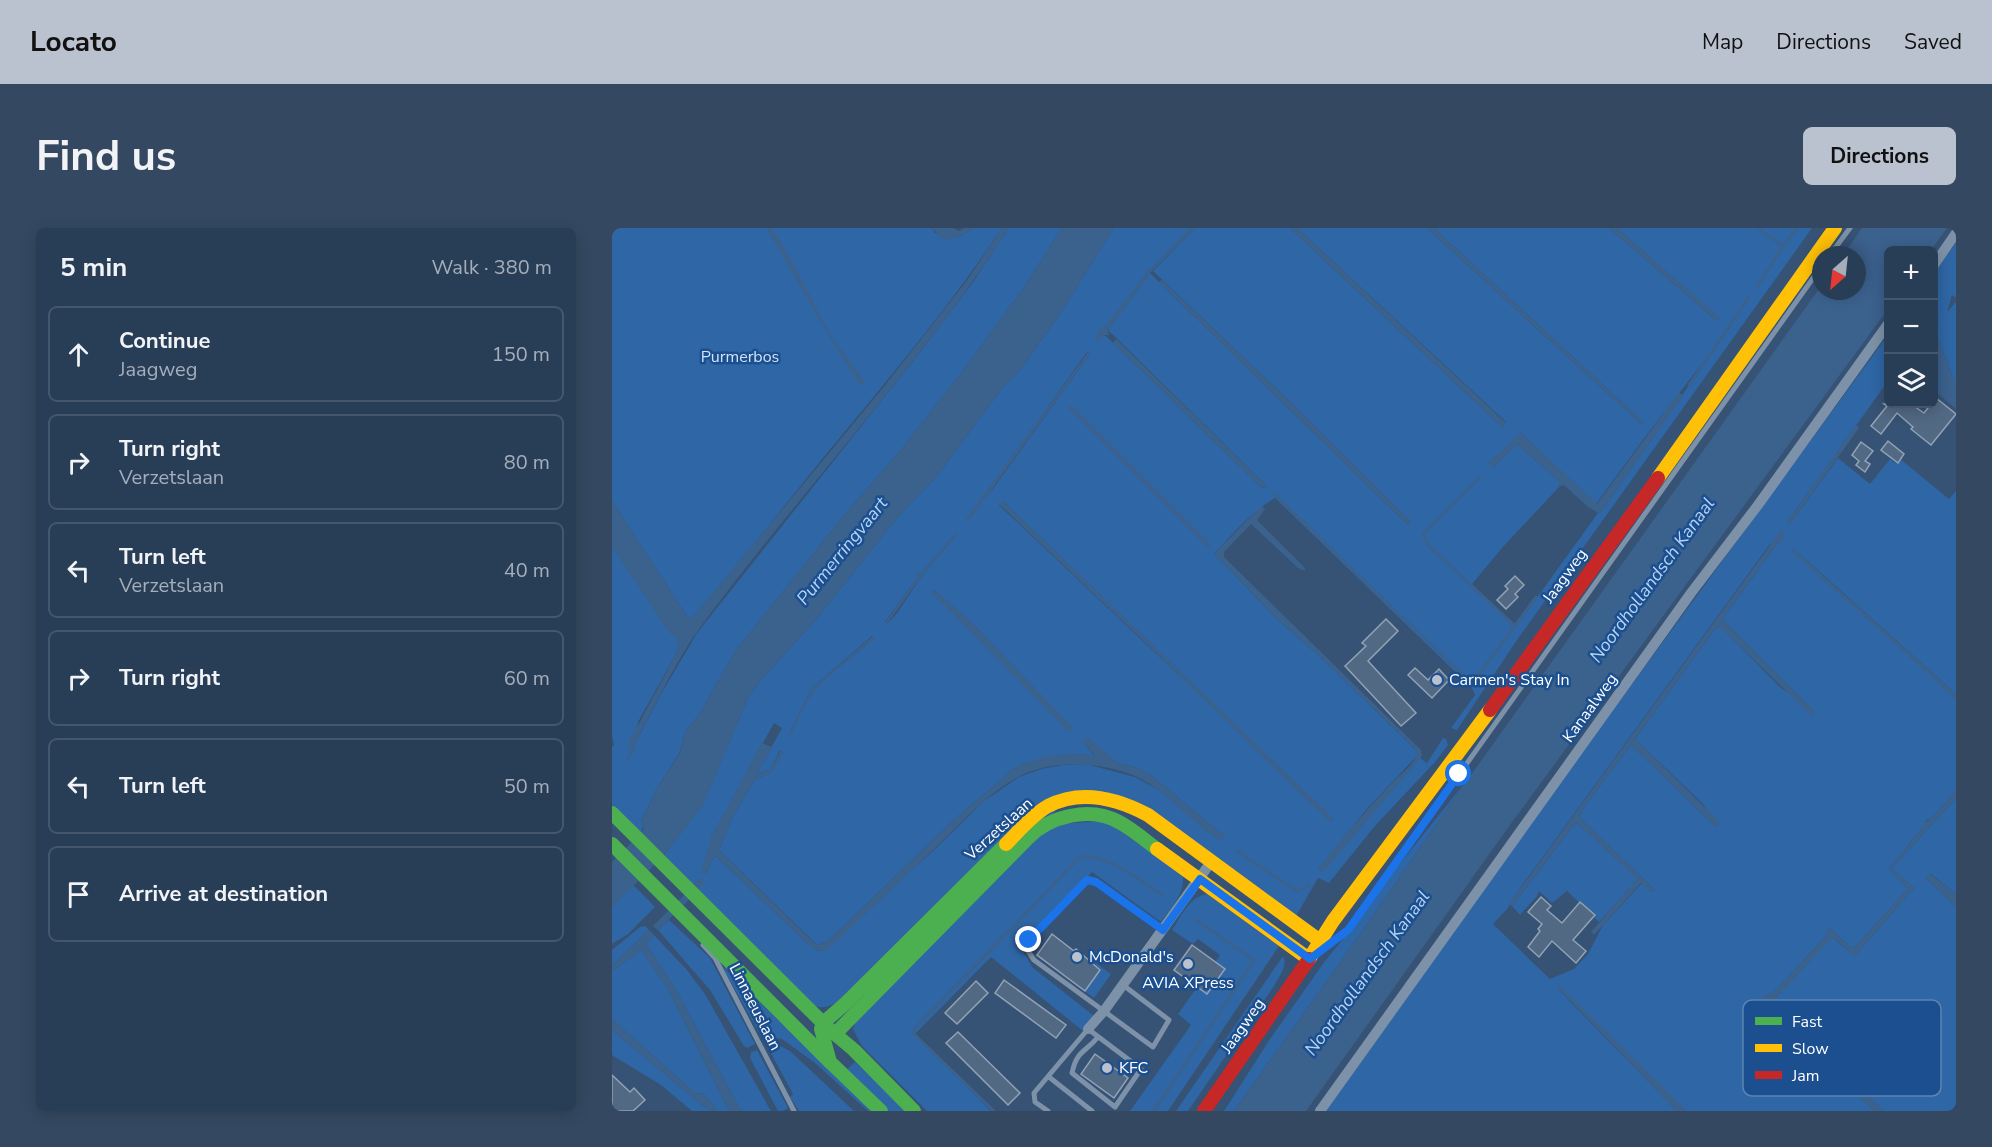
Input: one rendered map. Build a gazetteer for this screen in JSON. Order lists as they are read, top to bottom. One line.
{"streets":{"main road":["Jaagweg","Verzetslaan"],"street":["Kanaalweg"],"lane":["Linnaeuslaan"]},"crossings":[["Jaagweg","Verzetslaan"]],"water":["Purmerringvaart","Noordhollandsch Kanaal"],"parks":["Purmerbos"],"places":["Carmen's Stay In","McDonald's","AVIA XPress","KFC"],"legend":["Fast","Slow","Jam"],"north":"bottom left","page":{"header":"Locato","nav":["Map","Directions","Saved"],"buttons":"Directions","title":"Find us","heading":["5 min","Walk · 380 m"],"map_buttons":["+","−"],"list":[["Continue","Jaagweg","150 m"],["Turn right","Verzetslaan","80 m"],["Turn left","Verzetslaan","40 m"],["Turn right","60 m"],["Turn left","50 m"],"Arrive at destination"]}}
